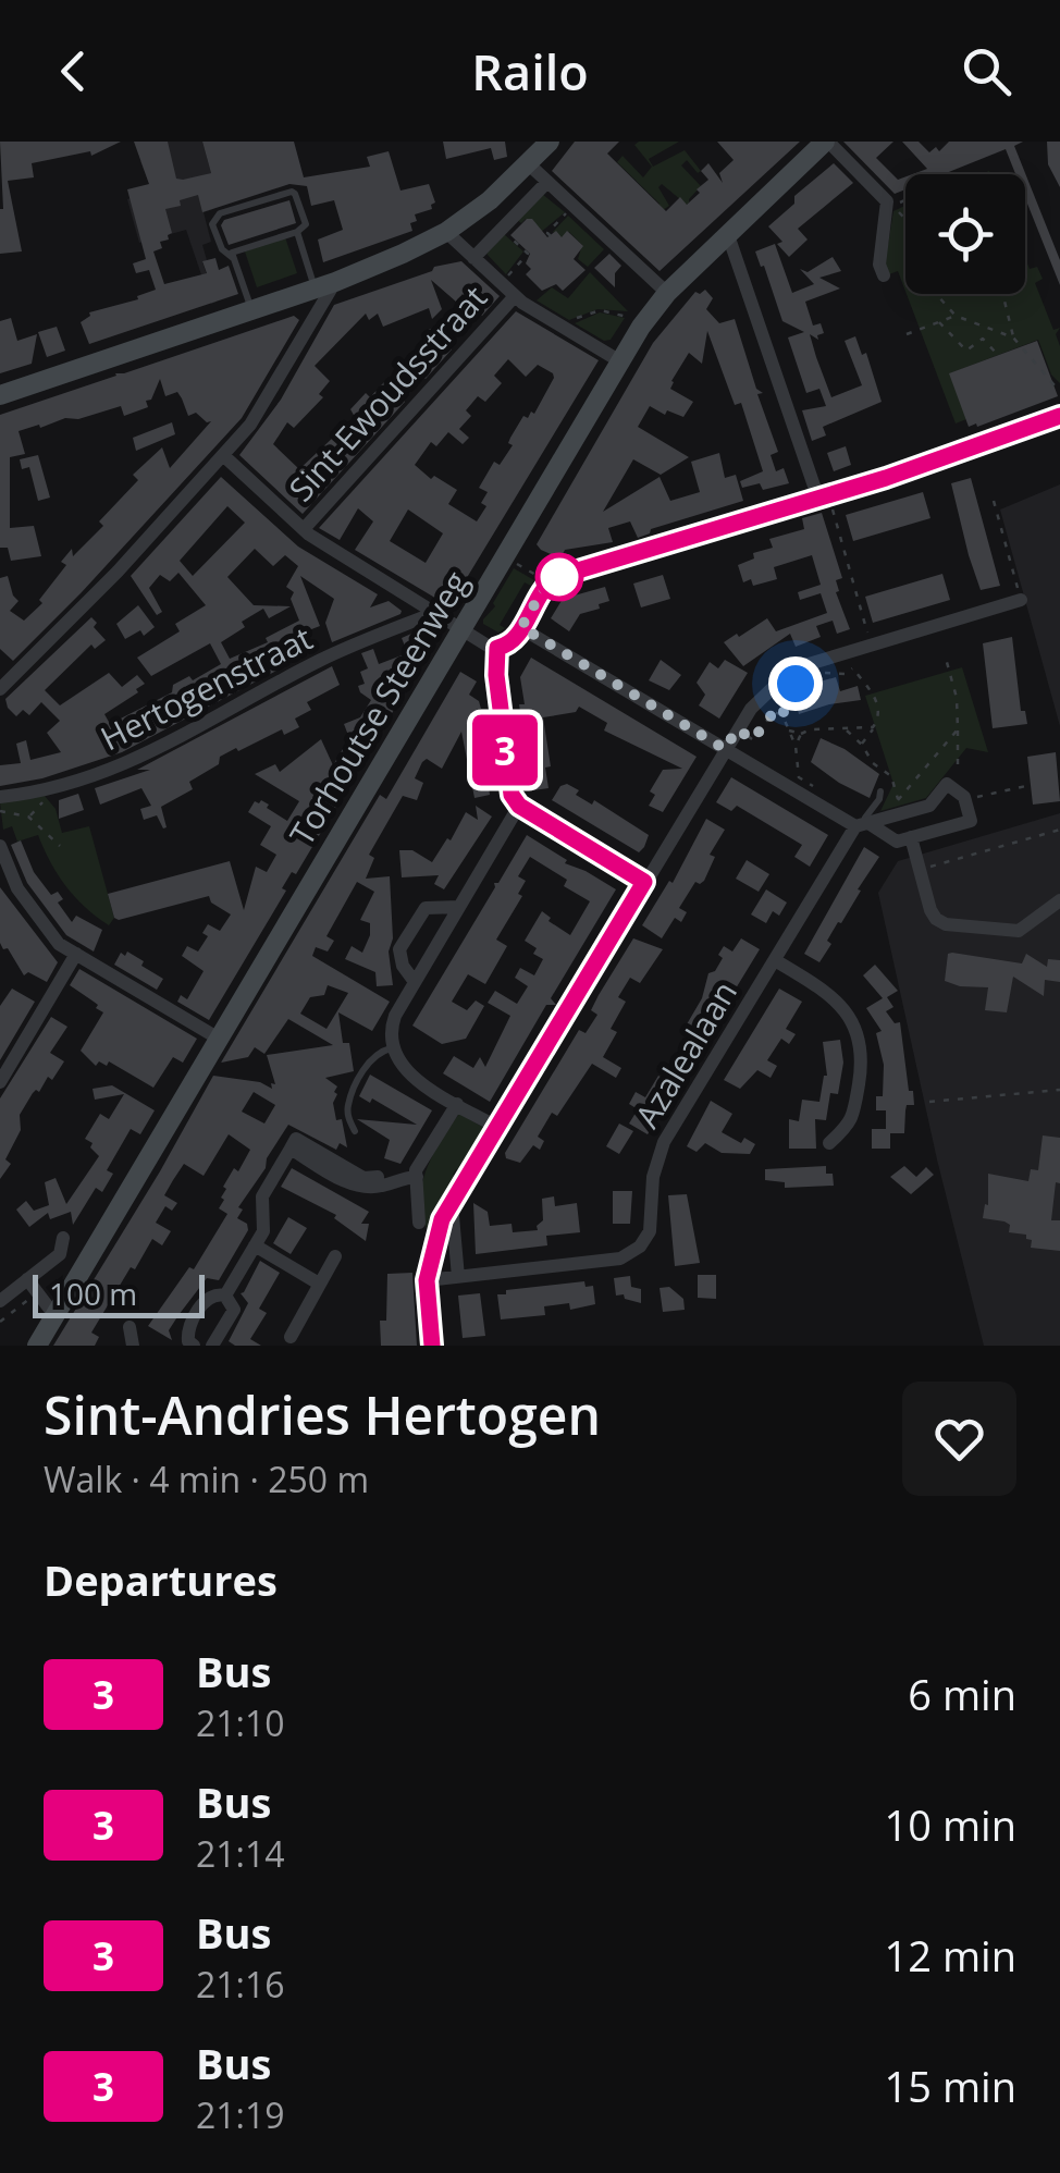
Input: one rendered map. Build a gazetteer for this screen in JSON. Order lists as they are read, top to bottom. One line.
{"streets":{"main road":["Torhoutse Steenweg"],"street":["Sint-Ewoudsstraat","Hertogenstraat","Azalealaan"]},"lines":["bus line 3"],"scale_bar":"100 m","page":{"header":"Railo","on_map":"3","scale":"100 m","heading":[["Sint-Andries Hertogen","Walk · 4 min · 250 m"],"Departures"],"list":[{"mark":"3","name":"Bus","note":"21:10","value":"6 min"},{"mark":"3","name":"Bus","note":"21:14","value":"10 min"},{"mark":"3","name":"Bus","note":"21:16","value":"12 min"},{"mark":"3","name":"Bus","note":"21:19","value":"15 min"}]}}
